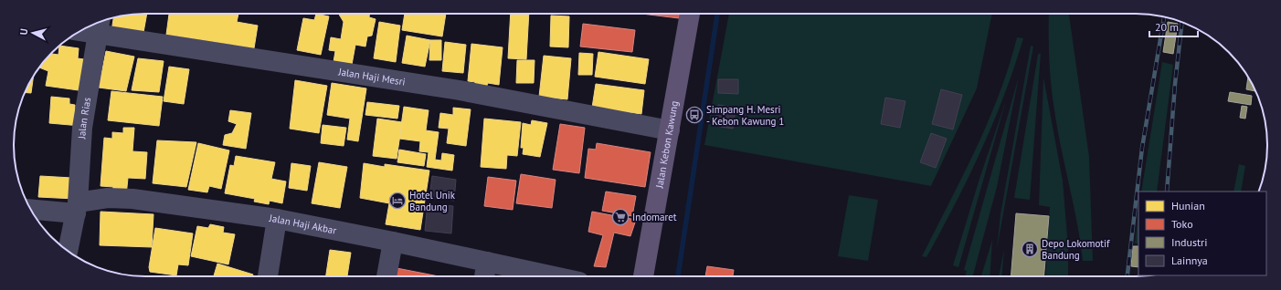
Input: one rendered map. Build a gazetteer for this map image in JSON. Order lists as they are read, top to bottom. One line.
{"streets":{"main road":["Jalan Kebon Kawung"],"street":["Jalan Haji Mesri","Jalan Rias","Jalan Haji Akbar"]},"crossings":[["Jalan Haji Mesri","Jalan Rias"],["Jalan Haji Mesri","Jalan Kebon Kawung"],["Jalan Rias","Jalan Haji Akbar"]],"places":{"bus stop":["Simpang H. Mesri - Kebon Kawung 1"],"hotel":["Hotel Unik Bandung"],"supermarket":["Indomaret"],"building":["Depo Lokomotif Bandung"]},"legend":["Hunian","Toko","Industri","Lainnya"],"scale_bar":"20 m","north":"left"}
